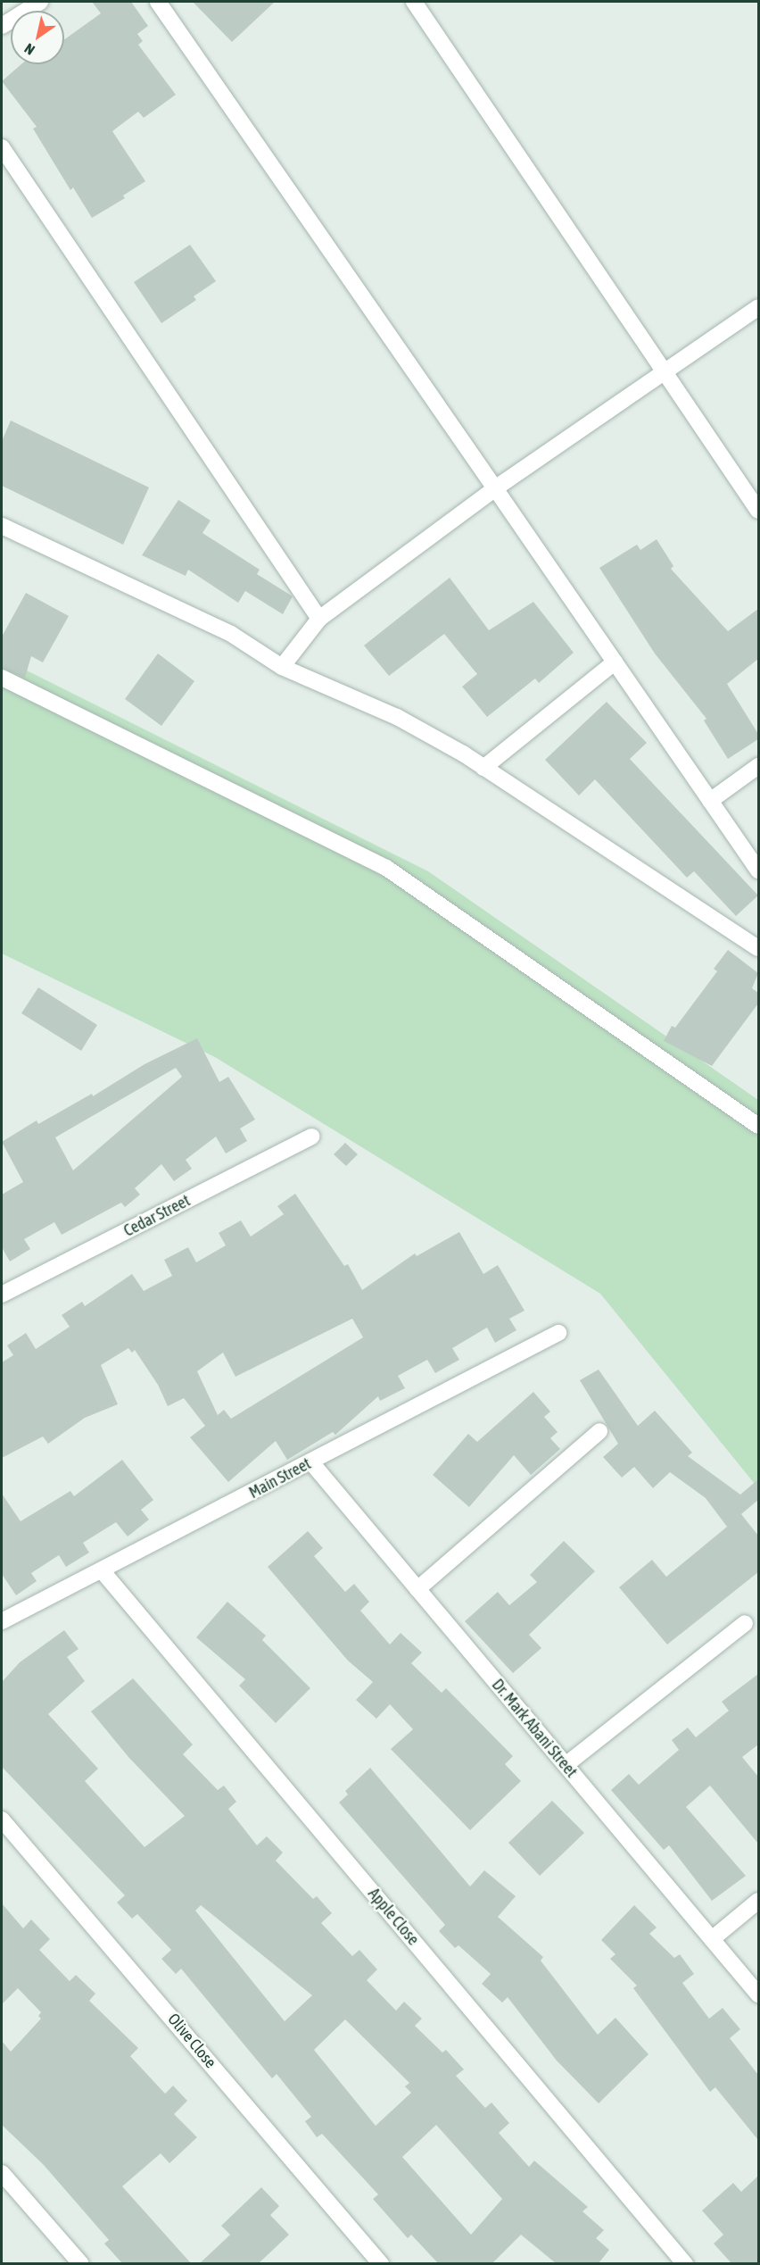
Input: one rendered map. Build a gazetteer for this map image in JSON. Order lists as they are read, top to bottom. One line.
{"streets":{"street":["Cedar Street","Main Street","Dr. Mark Abani Street","Apple Close","Olive Close"]},"crossings":[["Main Street","Dr. Mark Abani Street"],["Main Street","Apple Close"]],"north":"bottom left"}
